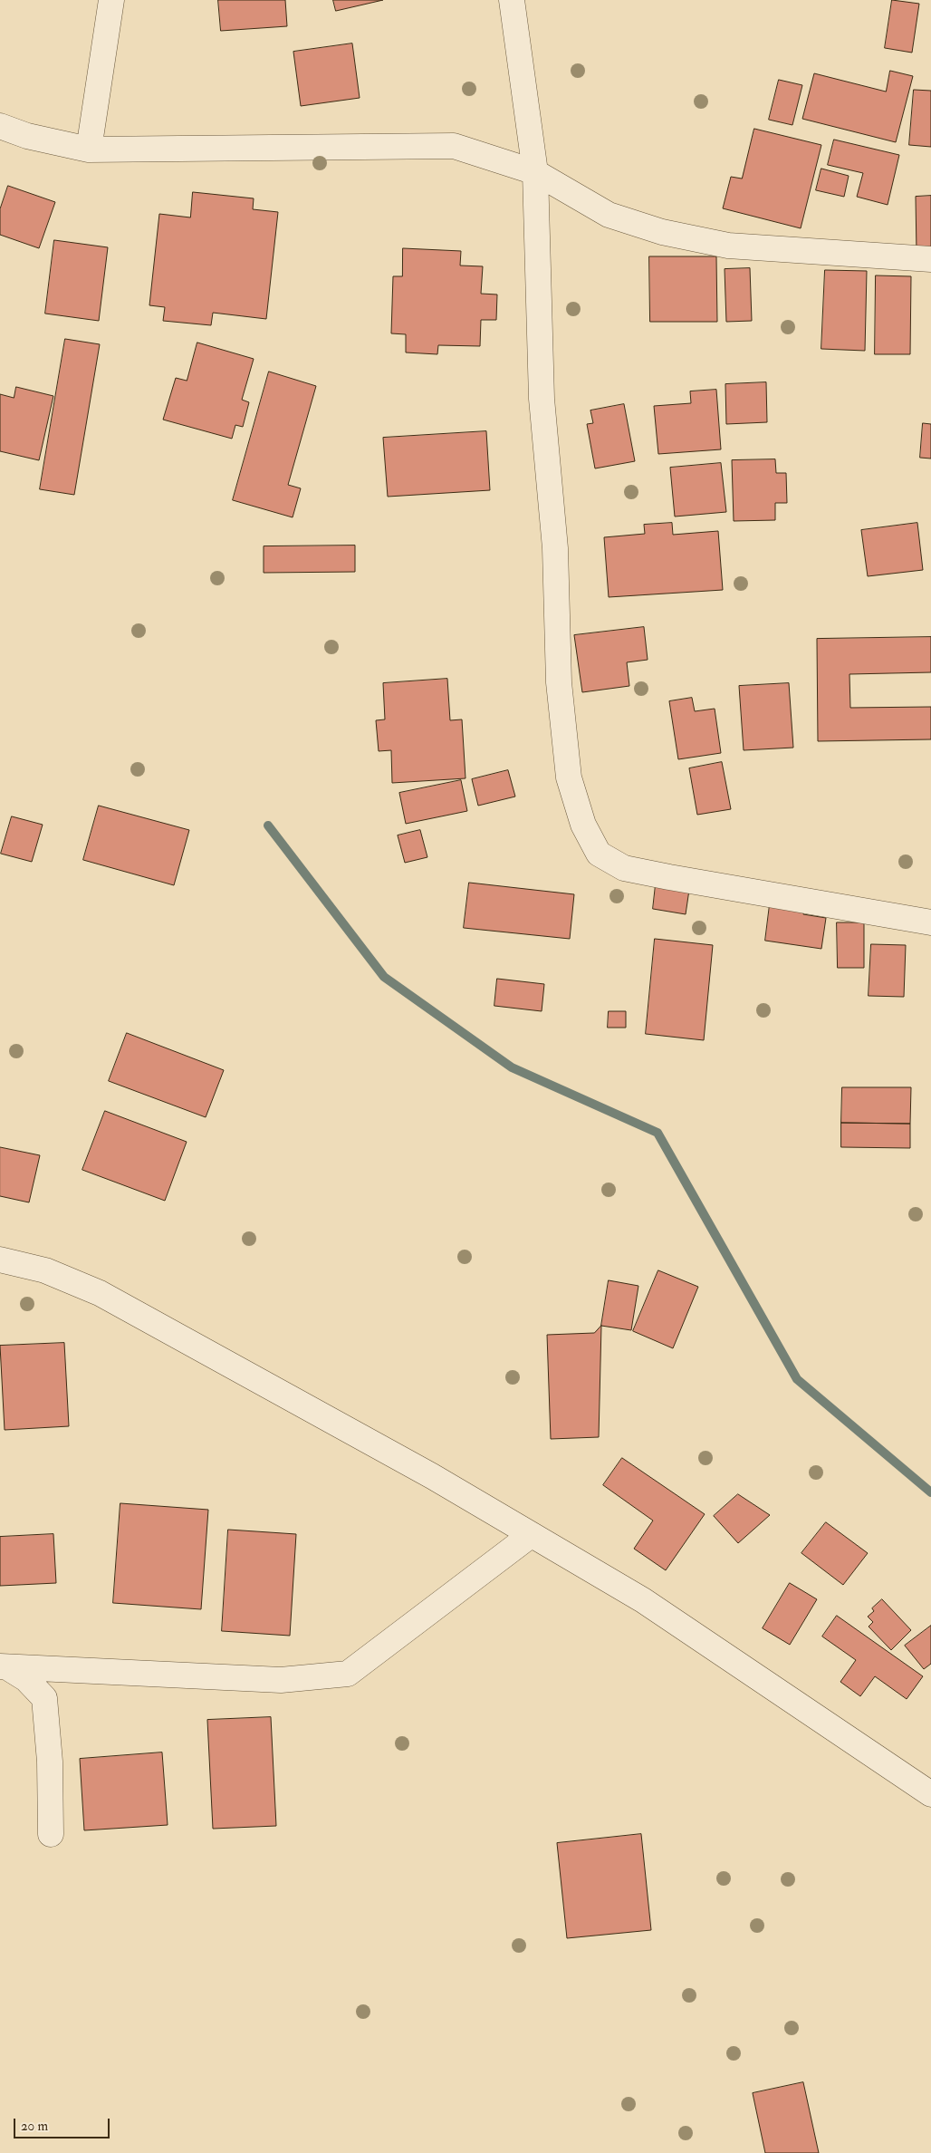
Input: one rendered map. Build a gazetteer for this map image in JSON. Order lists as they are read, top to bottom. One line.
{"scale_bar":"20 m"}
